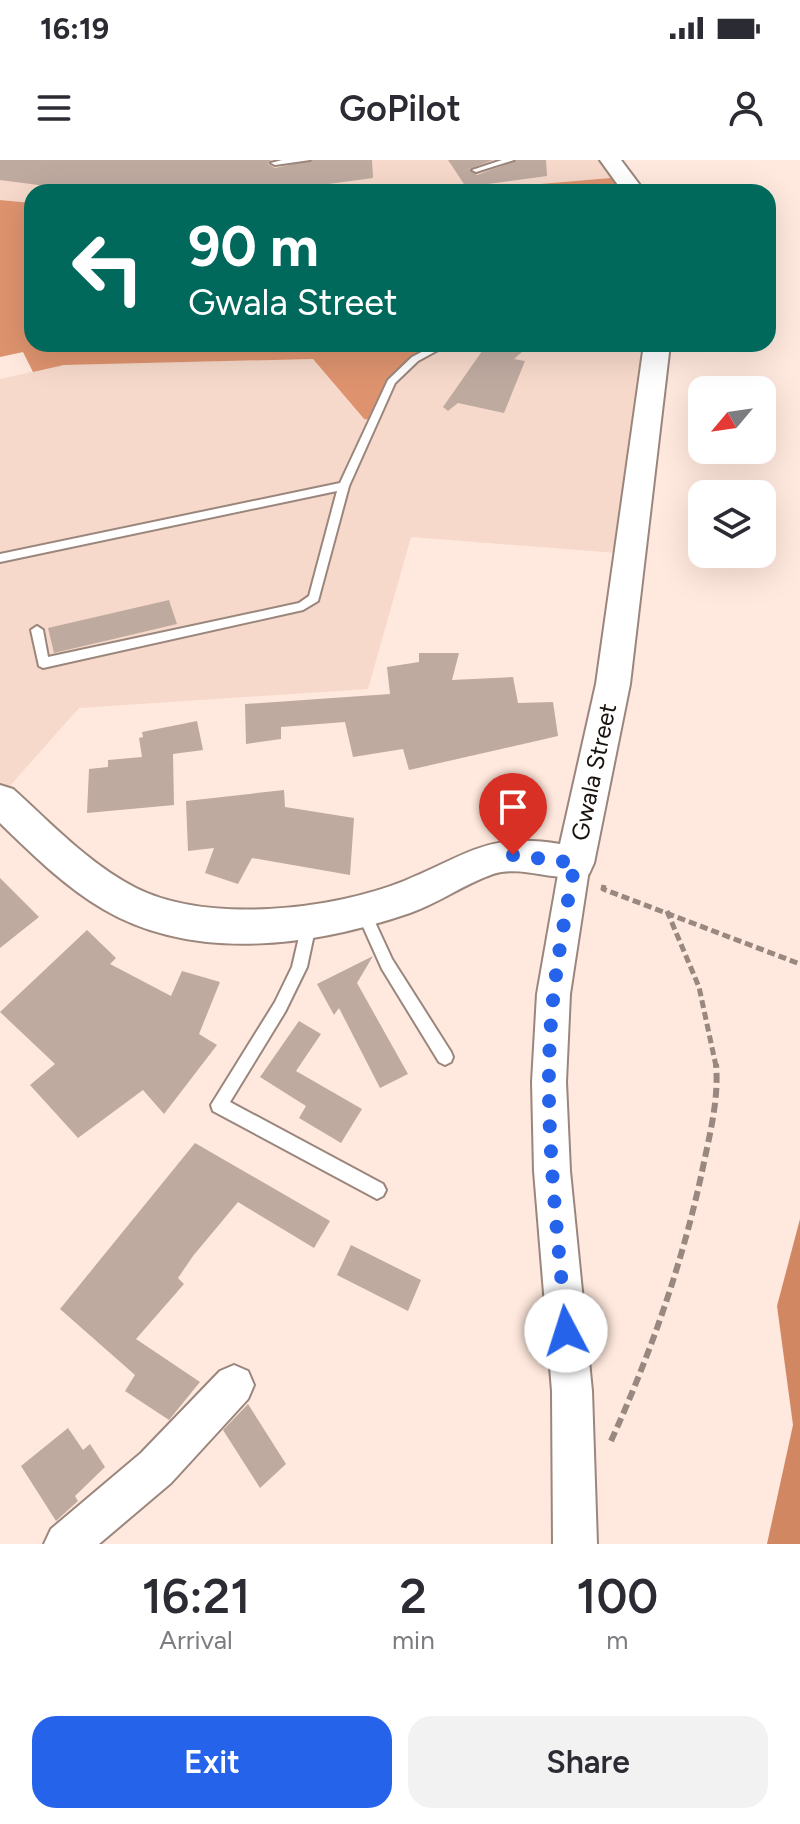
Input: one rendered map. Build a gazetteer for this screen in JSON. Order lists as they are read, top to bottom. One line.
{"streets":{"street":["Gwala Street"]},"north":"bottom left","page":{"status":"16:19","header":"GoPilot","turn":["90 m","Gwala Street"],"eta":["16:21","Arrival","2","min","100","m"],"buttons":["Exit","Share"]}}
